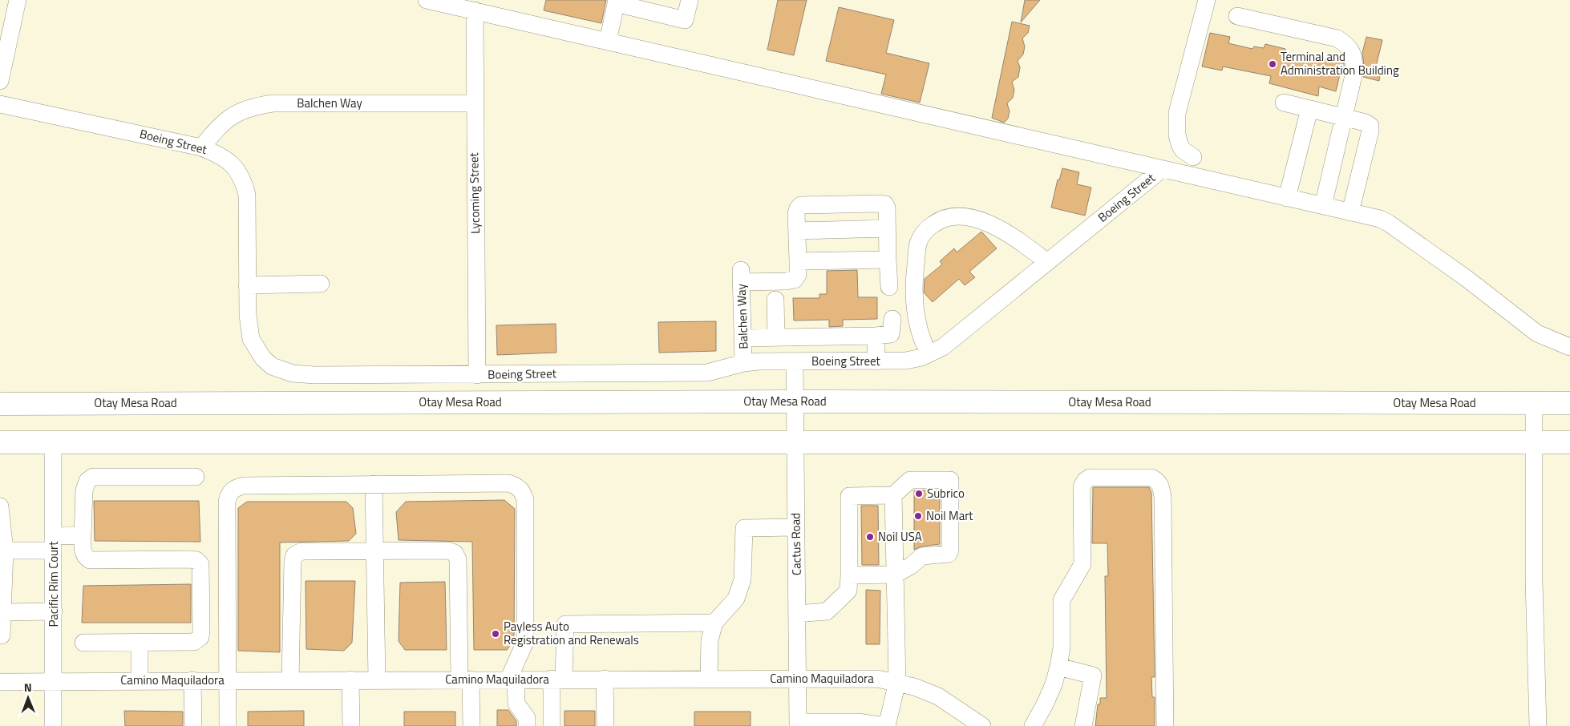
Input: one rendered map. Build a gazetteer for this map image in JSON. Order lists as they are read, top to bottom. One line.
{"streets":{"main road":["Otay Mesa Road"],"street":["Balchen Way","Boeing Street","Lycoming Street","Cactus Road","Pacific Rim Court","Camino Maquiladora"]},"crossings":[["Balchen Way","Boeing Street"],["Balchen Way","Lycoming Street"],["Boeing Street","Lycoming Street"],["Boeing Street","Cactus Road"],["Otay Mesa Road","Cactus Road"],["Cactus Road","Camino Maquiladora"],["Pacific Rim Court","Camino Maquiladora"]],"places":["Terminal and Administration Building","Subrico","Noil Mart","Noil USA","Payless Auto Registration and Renewals"],"north":"top"}
